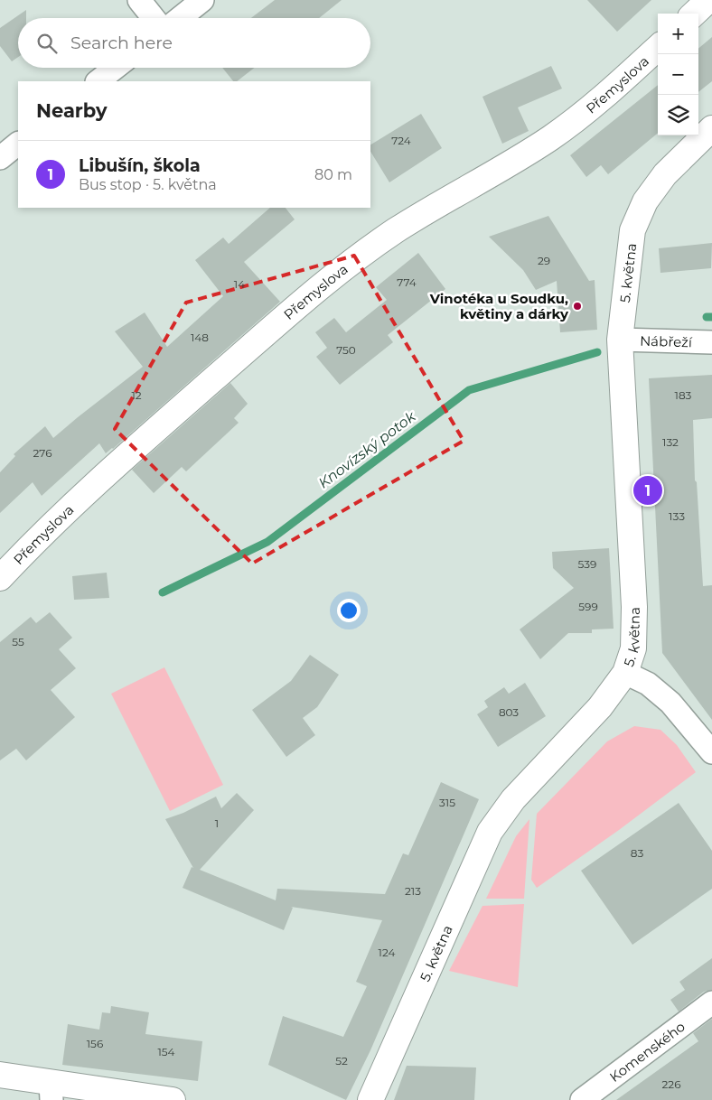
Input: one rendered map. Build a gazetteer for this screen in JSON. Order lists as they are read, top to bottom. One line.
{"streets":{"street":["Přemyslova","5. května","Nábřeží","Komenského"]},"crossings":[["5. května","Nábřeží"]],"water":["Knovízský potok"],"places":["Vinotéka u Soudku, květiny a dárky"],"house_numbers":["724","29","774","14","148","750","12","183","132","276","133","539","599","55","803","315","1","83","213","124","156","154","52","226"],"page":{"map_buttons":["+","−"],"search":"Search here","heading":"Nearby","list":[{"mark":"1","name":"Libušín, škola","note":"Bus stop · 5. května","value":"80 m"}],"pins":"1"}}
